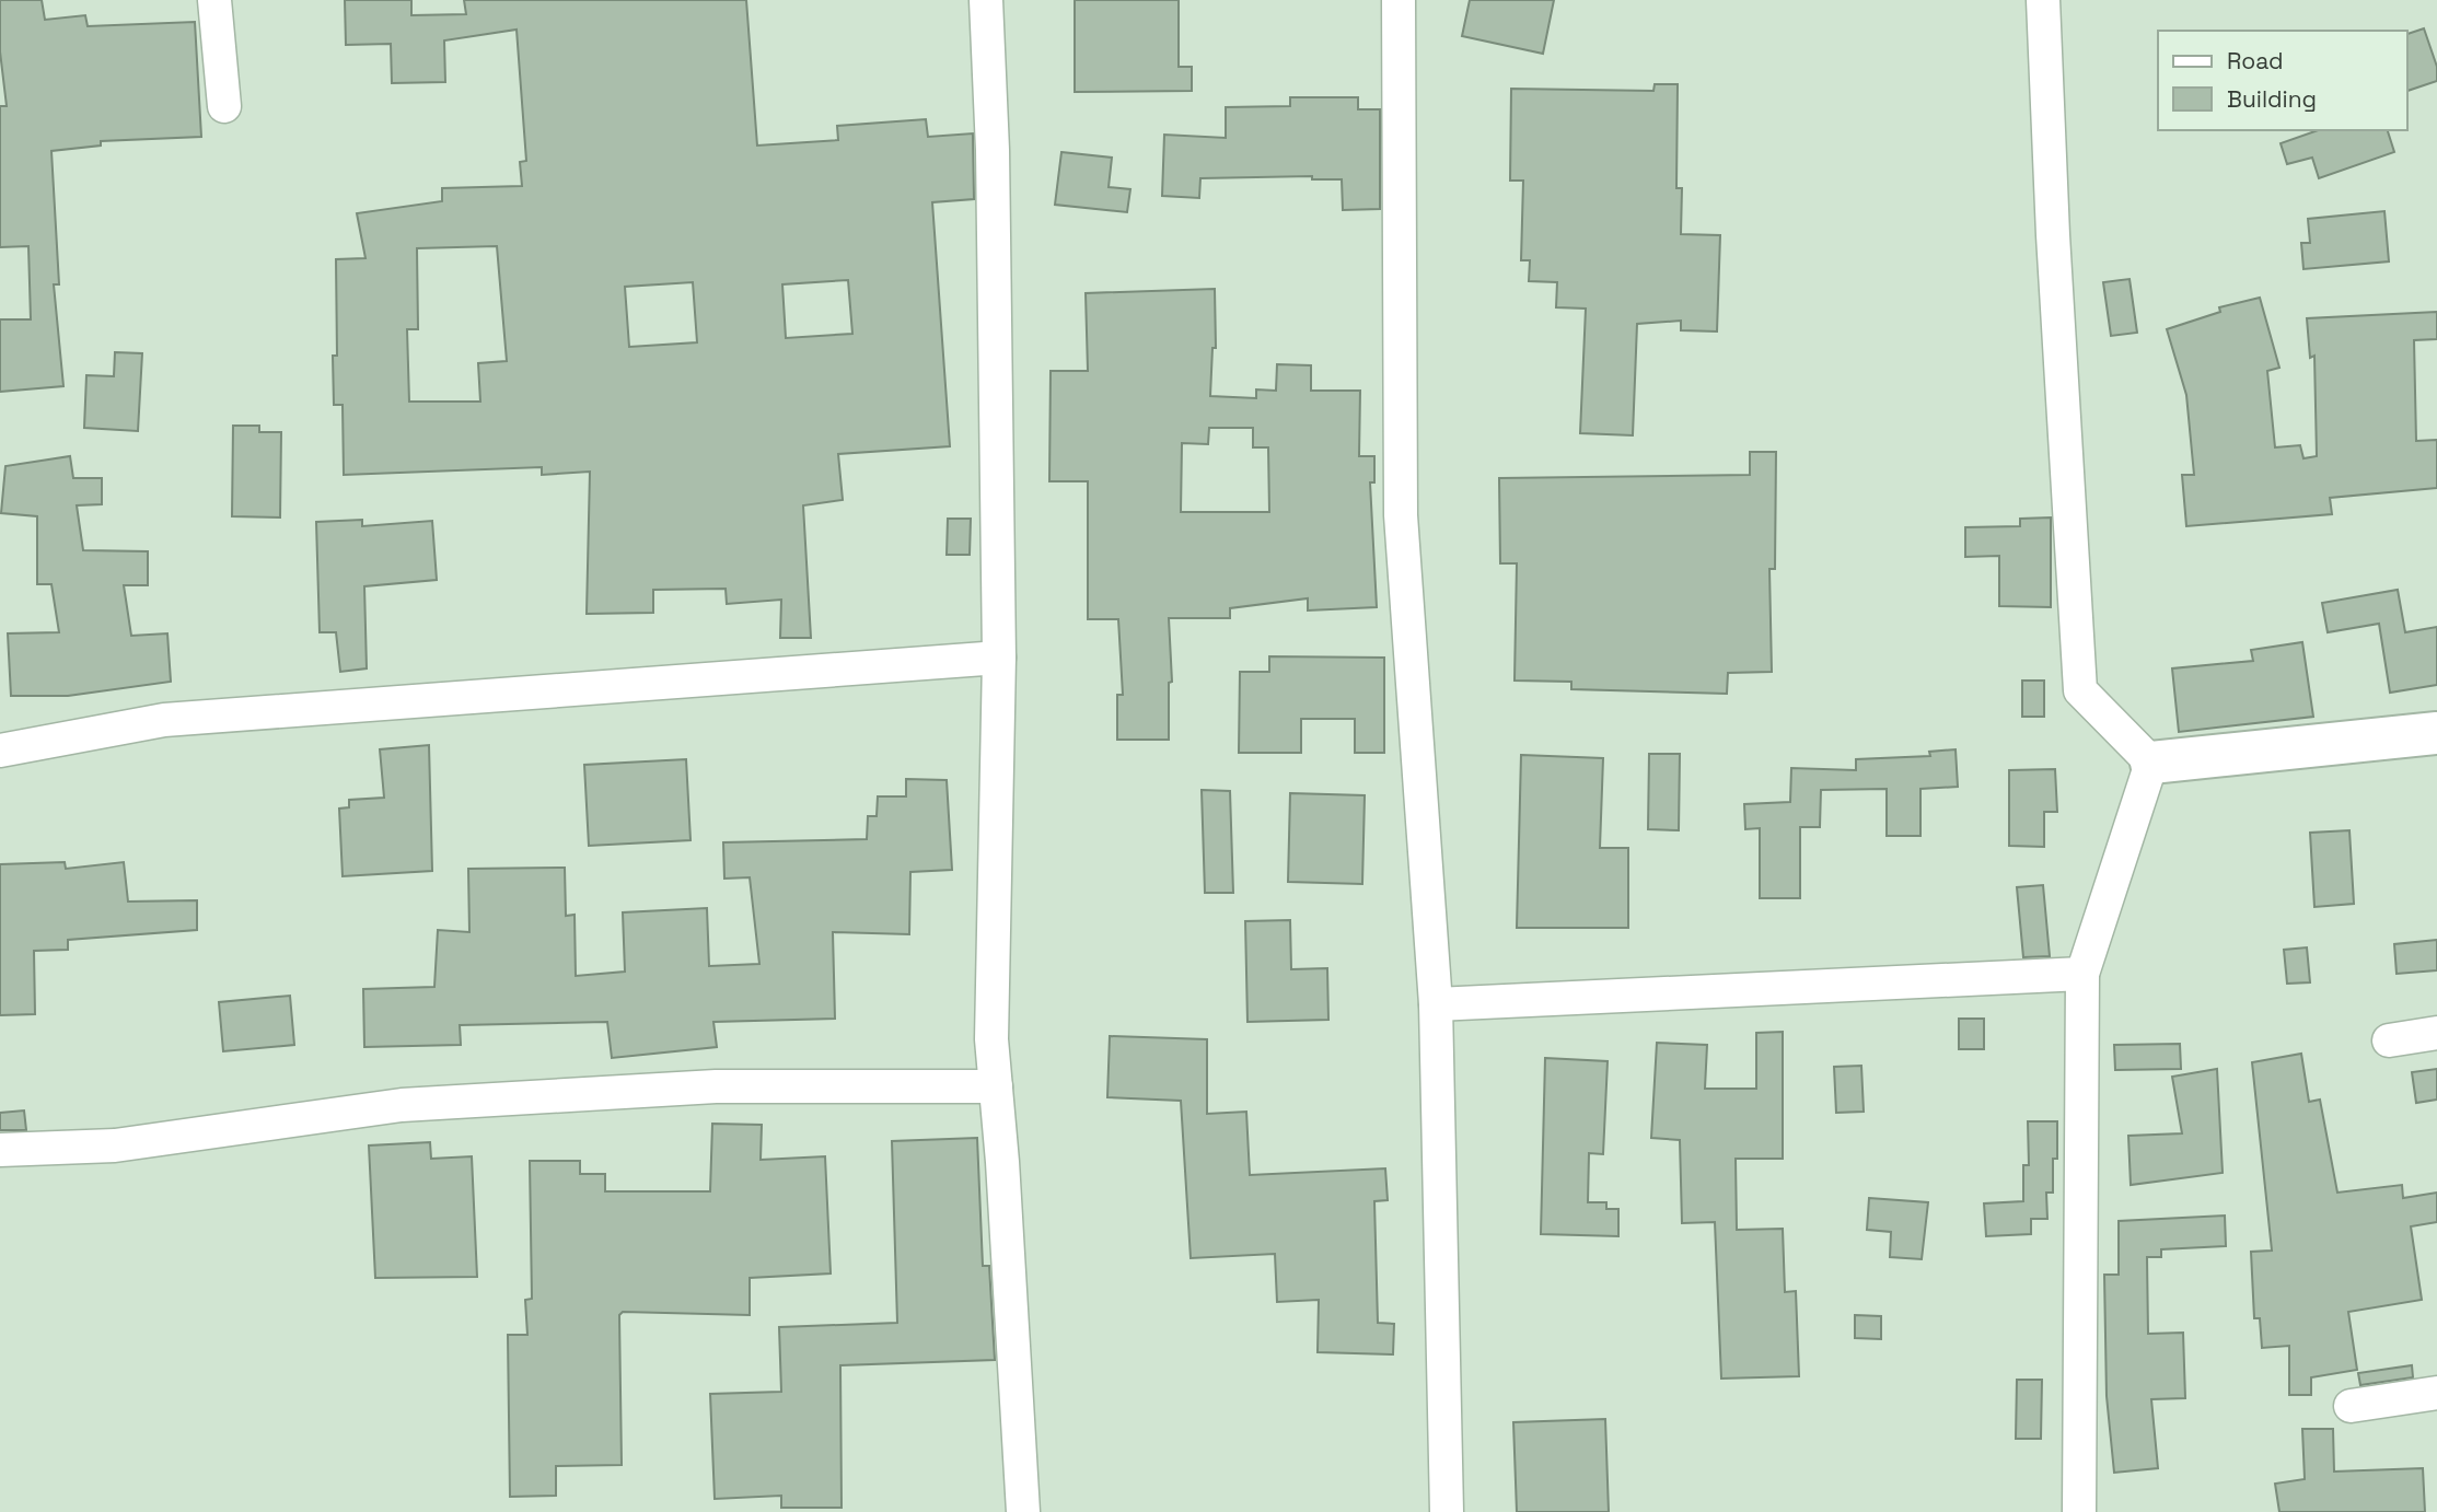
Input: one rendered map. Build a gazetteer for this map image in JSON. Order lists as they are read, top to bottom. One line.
{"legend":["Road","Building"]}
